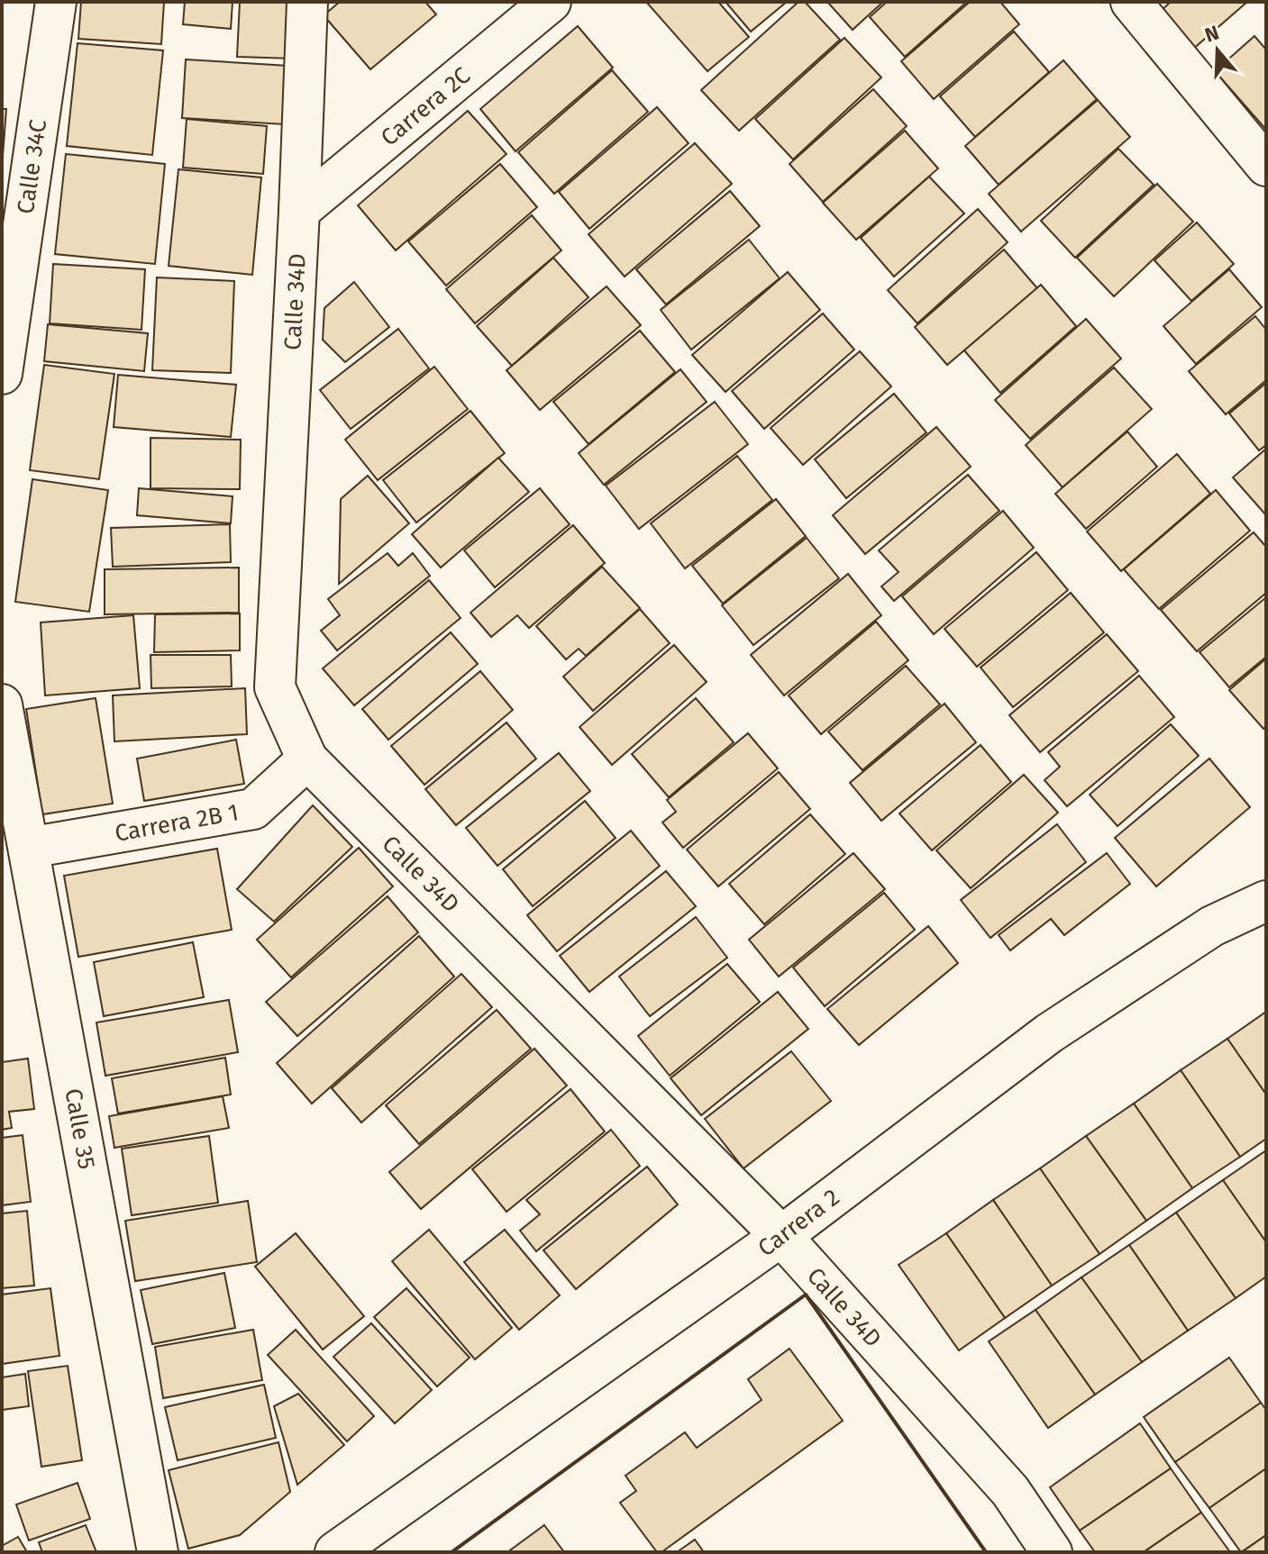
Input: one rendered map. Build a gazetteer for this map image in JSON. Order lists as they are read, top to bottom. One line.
{"streets":{"street":["Carrera 2C","Calle 34C","Calle 34D","Carrera 2B 1","Calle 35","Carrera 2"]},"crossings":[["Carrera 2C","Calle 34D"],["Calle 34D","Carrera 2B 1"],["Calle 34D","Carrera 2"],["Carrera 2B 1","Calle 35"]],"north":"top"}
